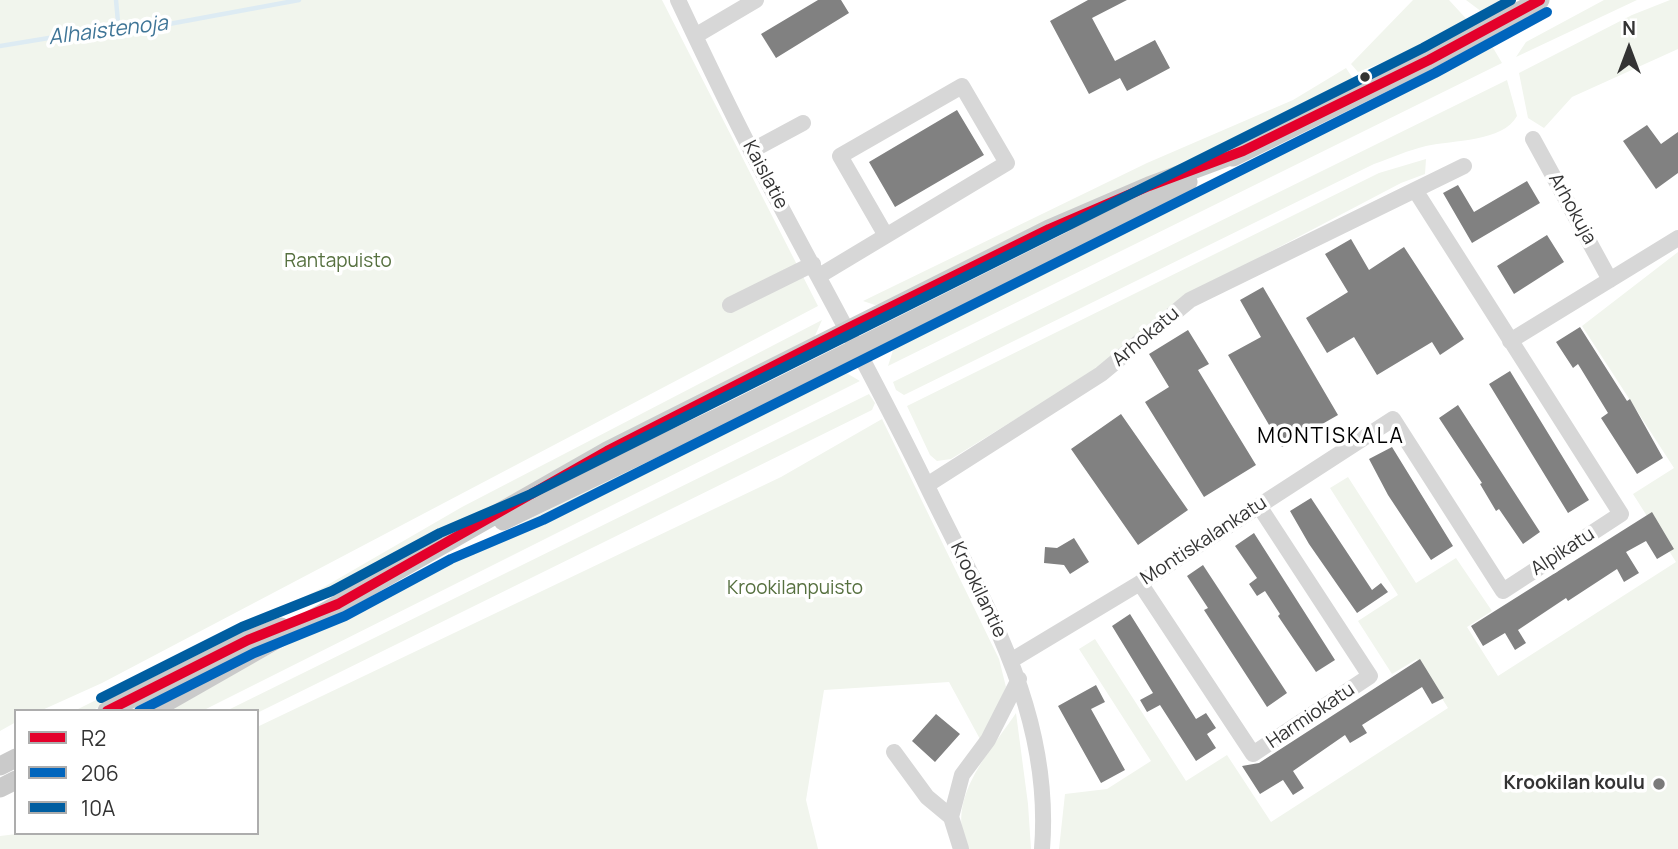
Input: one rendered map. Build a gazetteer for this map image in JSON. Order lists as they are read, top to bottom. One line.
{"streets":{"street":["Kaislatie","Arhokuja","Arhokatu","Montiskalankatu","Alpikatu","Krookilantie","Harmiokatu"]},"crossings":[["Kaislatie","Krookilantie"],["Arhokatu","Krookilantie"],["Montiskalankatu","Alpikatu"],["Montiskalankatu","Krookilantie"],["Montiskalankatu","Harmiokatu"]],"districts":["MONTISKALA"],"water":["Alhaistenoja"],"parks":["Rantapuisto","Krookilanpuisto"],"places":["Krookilan koulu"],"lines":["transit line R2","transit line 10A","transit line 206"],"legend":["R2","206","10A"],"north":"top"}
